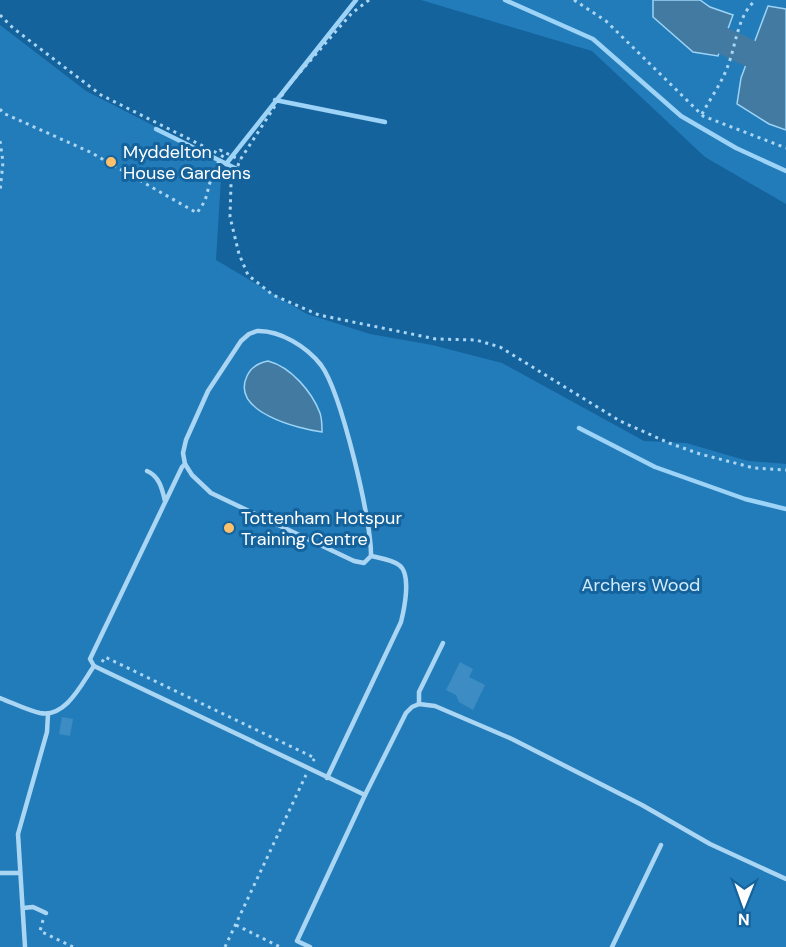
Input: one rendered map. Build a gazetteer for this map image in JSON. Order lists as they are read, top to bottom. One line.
{"parks":["Archers Wood"],"places":["Myddelton House Gardens","Tottenham Hotspur Training Centre"],"north":"bottom"}
